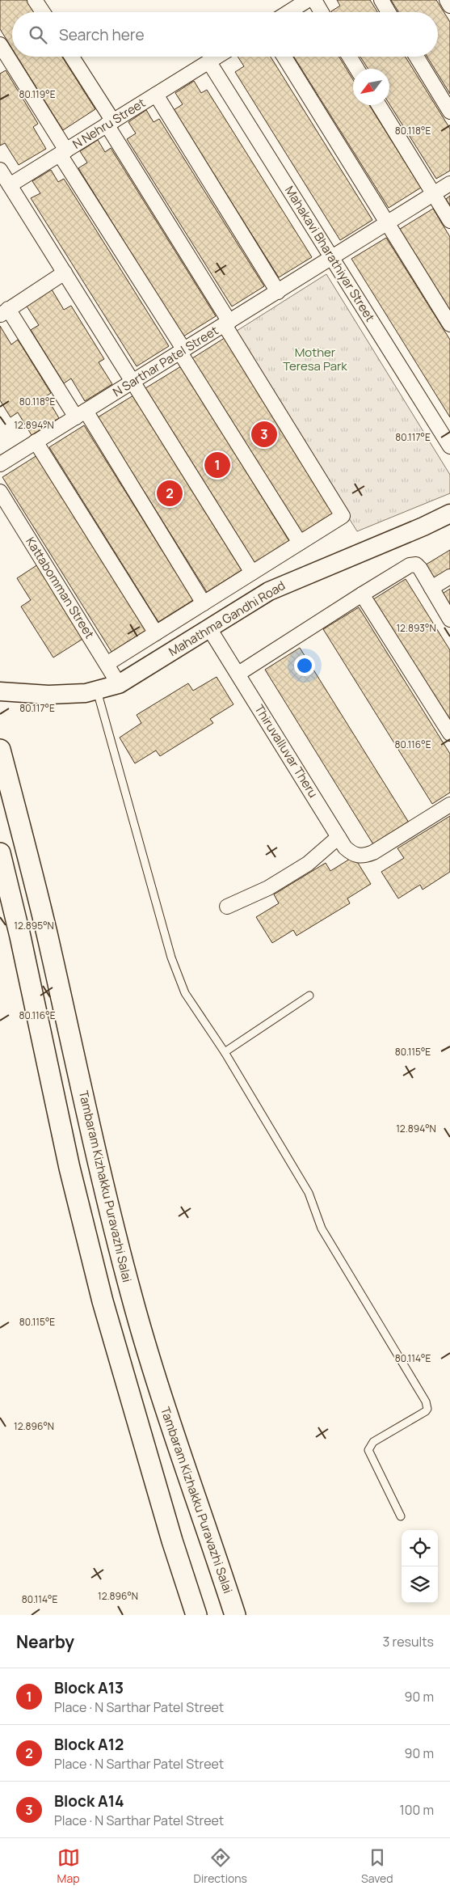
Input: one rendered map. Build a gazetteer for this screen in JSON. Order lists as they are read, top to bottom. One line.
{"streets":{"main road":["Tambaram Kizhakku Puravazhi Salai"],"street":["N Nehru Street","Mahakavi Bharathiyar Street","N Sarthar Patel Street","Kattabomman Street","Mahathma Gandhi Road","Thiruvalluvar Theru"]},"crossings":[["N Nehru Street","Mahakavi Bharathiyar Street"],["Mahakavi Bharathiyar Street","N Sarthar Patel Street"],["Kattabomman Street","Mahathma Gandhi Road"],["Mahathma Gandhi Road","Thiruvalluvar Theru"]],"parks":["Mother Teresa Park"],"north":"bottom left","page":{"search":"Search here","pins":["3","1","2"],"heading":["Nearby","3 results"],"list":[{"mark":"1","name":"Block A13","note":"Place · N Sarthar Patel Street","value":"90 m"},{"mark":"2","name":"Block A12","note":"Place · N Sarthar Patel Street","value":"90 m"},{"mark":"3","name":"Block A14","note":"Place · N Sarthar Patel Street","value":"100 m"}],"nav":["Map","Directions","Saved"]},"coordinates":["80.119°E","80.118°E","12.894°N","80.117°E","12.893°N","80.116°E","12.895°N","80.115°E","80.114°E","12.896°N"]}
